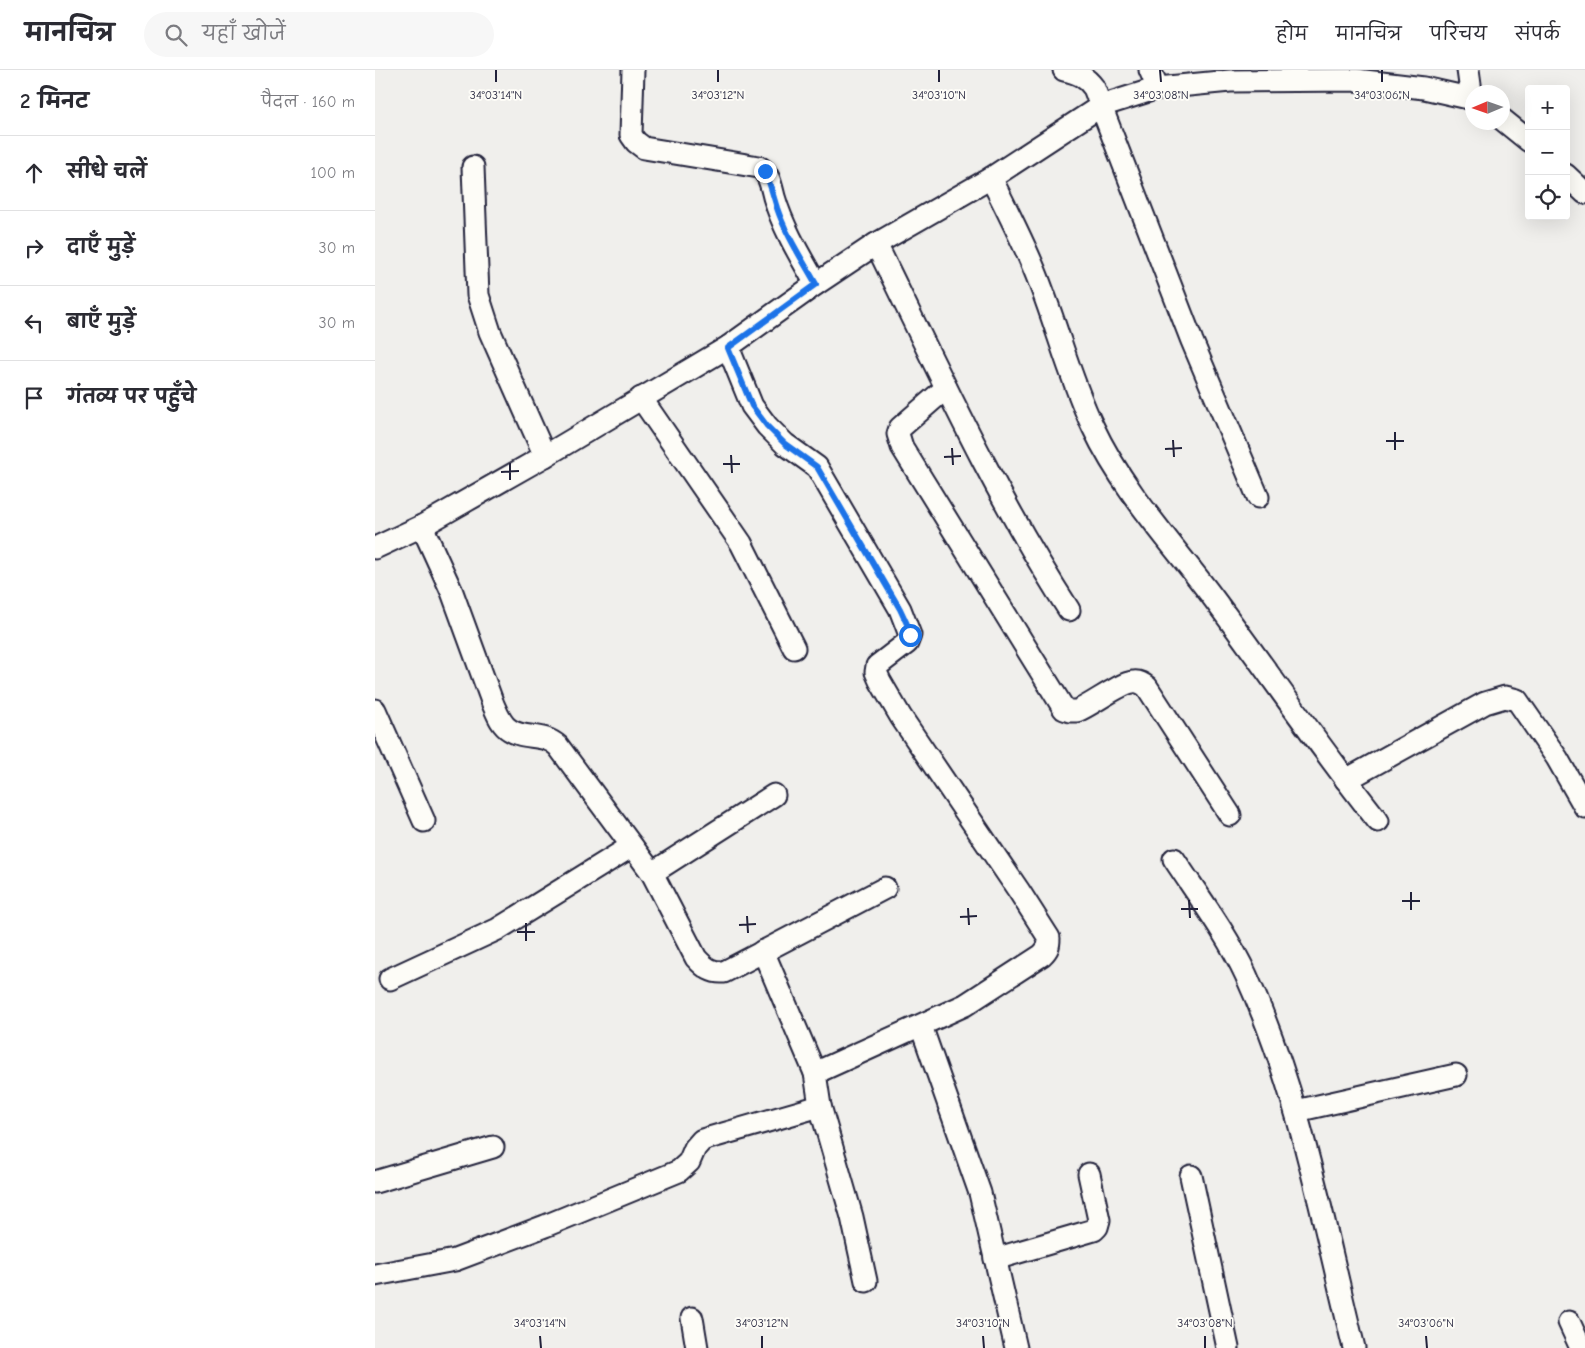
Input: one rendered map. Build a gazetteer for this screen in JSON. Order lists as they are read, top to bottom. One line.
{"north":"left","page":{"header":"मानचित्र","search":"यहाँ खोजें","nav":["होम","मानचित्र","परिचय","संपर्क"],"heading":["2 मिनट","पैदल · 160 m"],"map_buttons":["+","−"],"list":[["सीधे चलें","100 m"],["दाएँ मुड़ें","30 m"],["बाएँ मुड़ें","30 m"],"गंतव्य पर पहुँचे"]},"coordinates":["34°03'14\"N","34°03'12\"N","34°03'10\"N","34°03'08\"N","34°03'06\"N"]}
